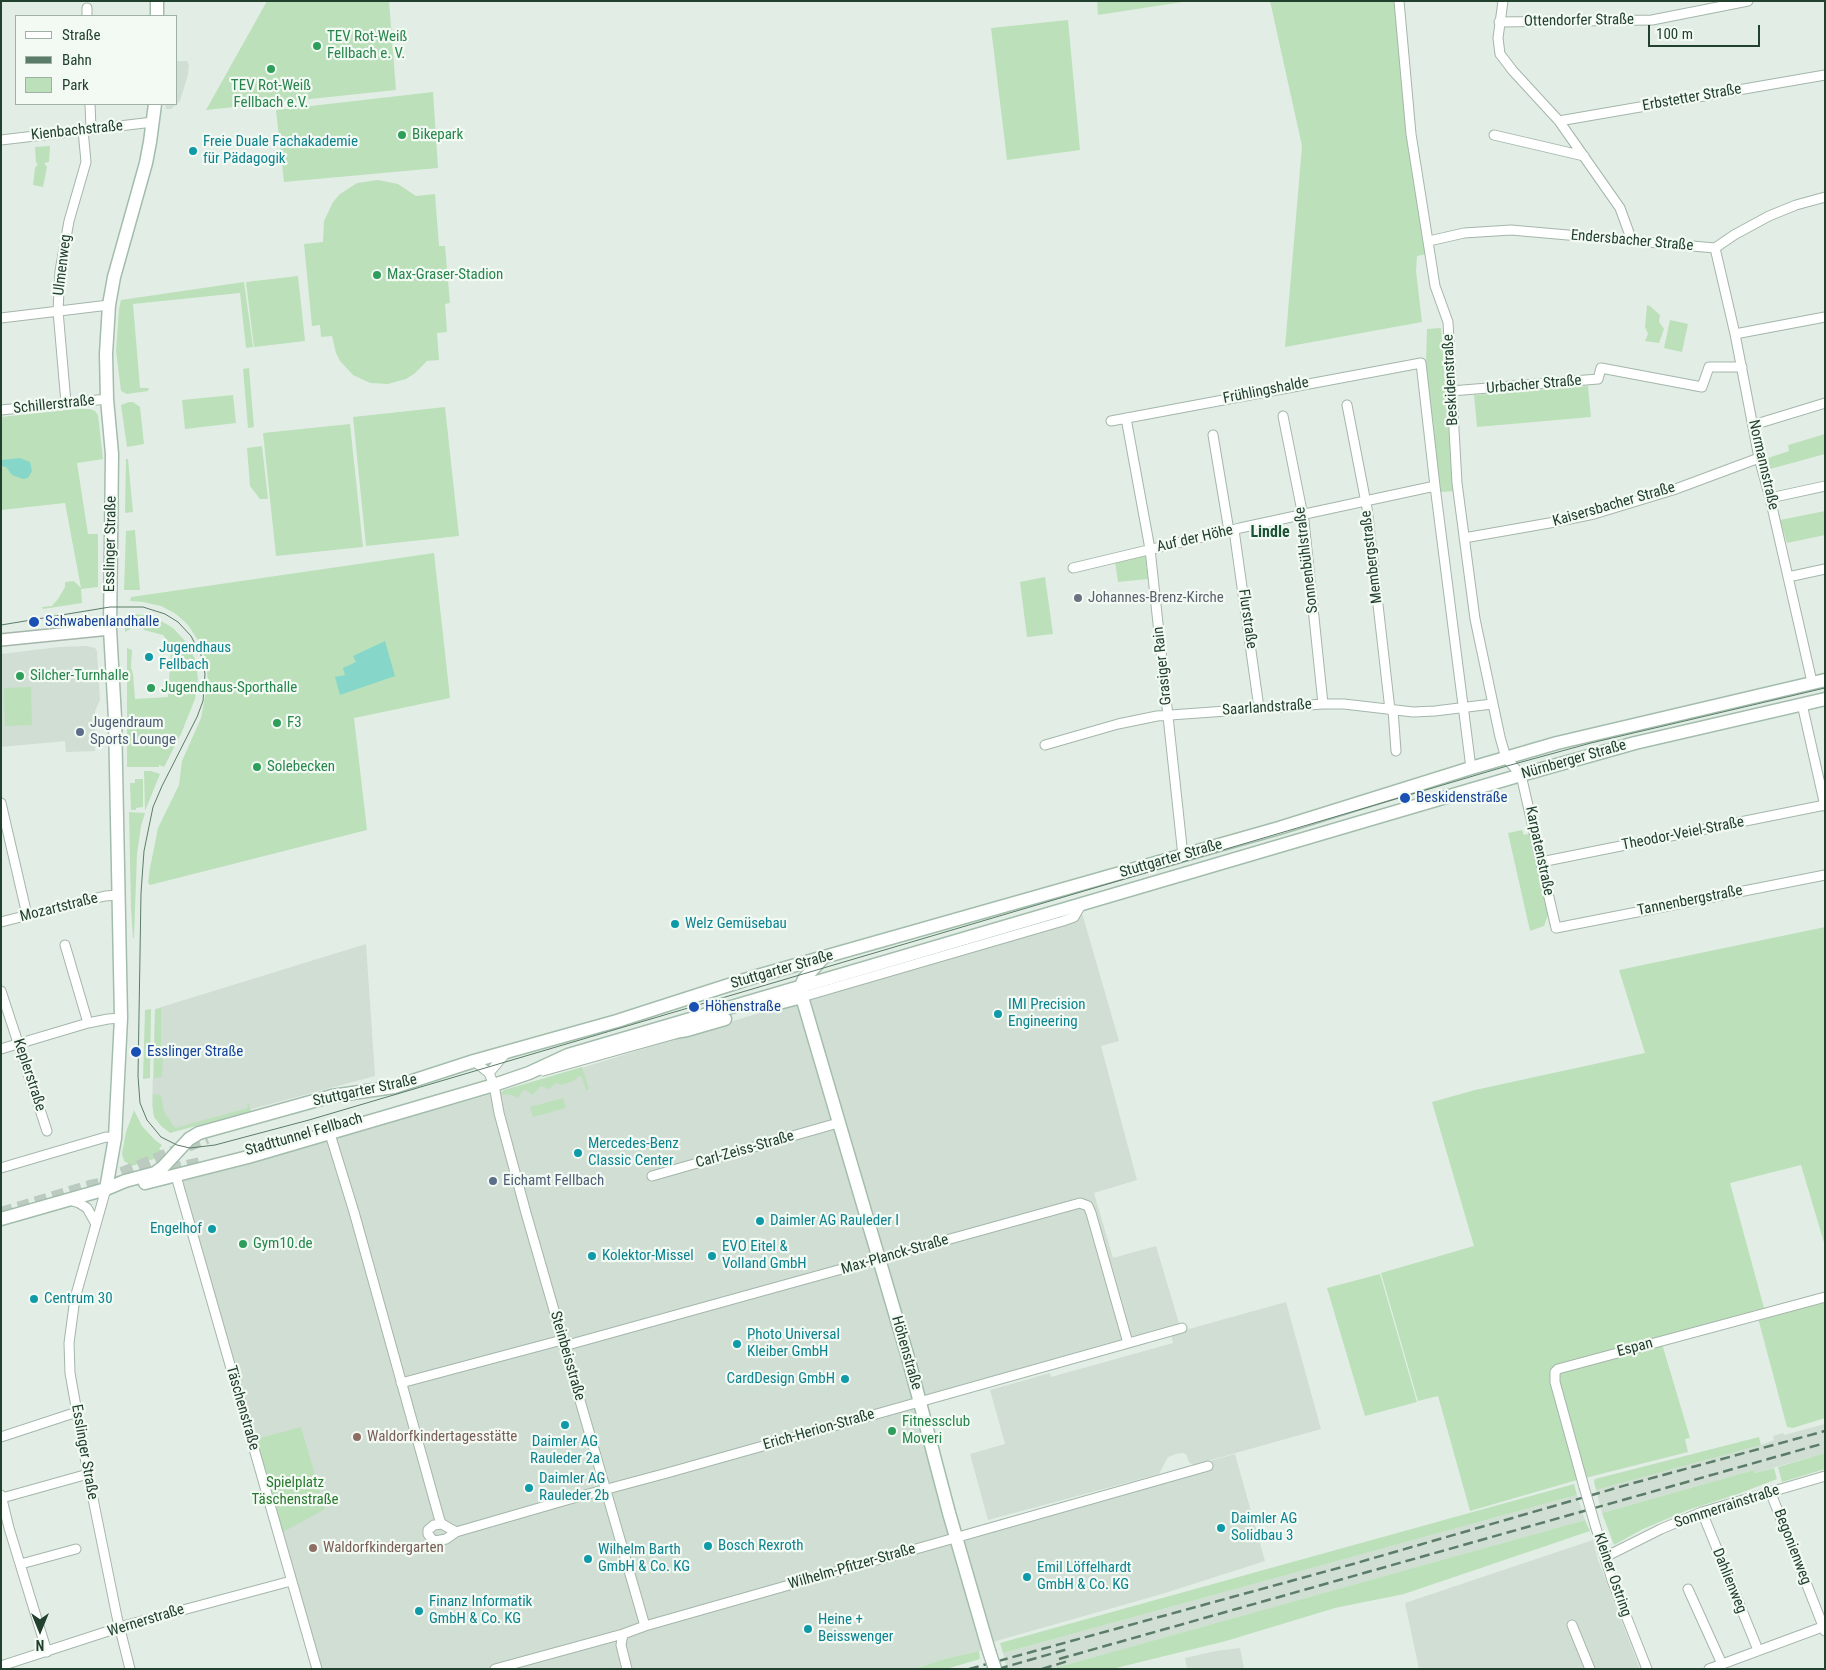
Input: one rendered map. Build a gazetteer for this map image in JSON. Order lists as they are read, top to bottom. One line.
{"streets":{"main road":["Esslinger Straße","Nürnberger Straße","Stuttgarter Straße","Stadttunnel Fellbach","Höhenstraße"],"street":["Ottendorfer Straße","Erbstetter Straße","Kienbachstraße","Endersbacher Straße","Ulmenweg","Beskidenstraße","Urbacher Straße","Frühlingshalde","Schillerstraße","Normannstraße","Kaisersbacher Straße","Auf der Höhe","Membergstraße","Sonnenbühlstraße","Flurstraße","Grasiger Rain","Saarlandstraße","Theodor-Veiel-Straße","Karpatenstraße","Tannenbergstraße","Mozartstraße","Keplerstraße","Carl-Zeiss-Straße","Max-Planck-Straße","Espan","Steinbeisstraße","Täschenstraße","Erich-Herion-Straße","Sommerrainstraße","Begonienweg","Wilhelm-Pfitzer-Straße","Kleiner Ostring","Dahlienweg","Wernerstraße"]},"crossings":[["Kienbachstraße","Ulmenweg"],["Kienbachstraße","Esslinger Straße"],["Endersbacher Straße","Beskidenstraße"],["Endersbacher Straße","Normannstraße"],["Ulmenweg","Schillerstraße"],["Beskidenstraße","Urbacher Straße"],["Beskidenstraße","Frühlingshalde"],["Beskidenstraße","Kaisersbacher Straße"],["Beskidenstraße","Auf der Höhe"],["Beskidenstraße","Saarlandstraße"],["Beskidenstraße","Nürnberger Straße"],["Beskidenstraße","Stuttgarter Straße"],["Urbacher Straße","Normannstraße"],["Frühlingshalde","Grasiger Rain"],["Schillerstraße","Esslinger Straße"],["Normannstraße","Kaisersbacher Straße"],["Normannstraße","Nürnberger Straße"],["Auf der Höhe","Membergstraße"],["Auf der Höhe","Sonnenbühlstraße"],["Auf der Höhe","Flurstraße"],["Auf der Höhe","Grasiger Rain"],["Esslinger Straße","Stuttgarter Straße"],["Esslinger Straße","Mozartstraße"],["Esslinger Straße","Wernerstraße"],["Membergstraße","Saarlandstraße"],["Sonnenbühlstraße","Saarlandstraße"],["Flurstraße","Saarlandstraße"],["Grasiger Rain","Saarlandstraße"],["Grasiger Rain","Stuttgarter Straße"],["Nürnberger Straße","Karpatenstraße"],["Nürnberger Straße","Stuttgarter Straße"],["Theodor-Veiel-Straße","Karpatenstraße"],["Karpatenstraße","Tannenbergstraße"],["Stuttgarter Straße","Stadttunnel Fellbach"],["Stuttgarter Straße","Höhenstraße"],["Stuttgarter Straße","Steinbeisstraße"],["Stuttgarter Straße","Täschenstraße"],["Carl-Zeiss-Straße","Höhenstraße"],["Max-Planck-Straße","Höhenstraße"],["Max-Planck-Straße","Steinbeisstraße"],["Max-Planck-Straße","Erich-Herion-Straße"],["Espan","Kleiner Ostring"],["Höhenstraße","Erich-Herion-Straße"],["Höhenstraße","Wilhelm-Pfitzer-Straße"],["Steinbeisstraße","Erich-Herion-Straße"],["Steinbeisstraße","Wilhelm-Pfitzer-Straße"],["Täschenstraße","Wernerstraße"],["Sommerrainstraße","Begonienweg"],["Sommerrainstraße","Kleiner Ostring"],["Sommerrainstraße","Dahlienweg"]],"districts":["Lindle"],"parks":["Spielplatz Täschenstraße"],"places":["TEV Rot-Weiß Fellbach e. V.","TEV Rot-Weiß Fellbach e.V.","Bikepark","Freie Duale Fachakademie für Pädagogik","Max-Graser-Stadion","Johannes-Brenz-Kirche","Schwabenlandhalle","Jugendhaus Fellbach","Silcher-Turnhalle","Jugendhaus-Sporthalle","F3","Jugendraum Sports Lounge","Solebecken","Beskidenstraße","Welz Gemüsebau","Höhenstraße","IMI Precision Engineering","Esslinger Straße","Mercedes-Benz Classic Center","Eichamt Fellbach","Daimler AG Rauleder I","Engelhof","Gym10.de","Kolektor-Missel","EVO Eitel & Volland GmbH","Centrum 30","Photo Universal Kleiber GmbH","CardDesign GmbH","Daimler AG Rauleder 2a","Fitnessclub Moveri","Waldorfkindertagesstätte","Daimler AG Rauleder 2b","Daimler AG Solidbau 3","Bosch Rexroth","Waldorfkindergarten","Wilhelm Barth GmbH & Co. KG","Emil Löffelhardt GmbH & Co. KG","Finanz Informatik GmbH & Co. KG","Heine + Beisswenger"],"legend":["Straße","Bahn","Park"],"scale_bar":"100 m","north":"bottom"}
